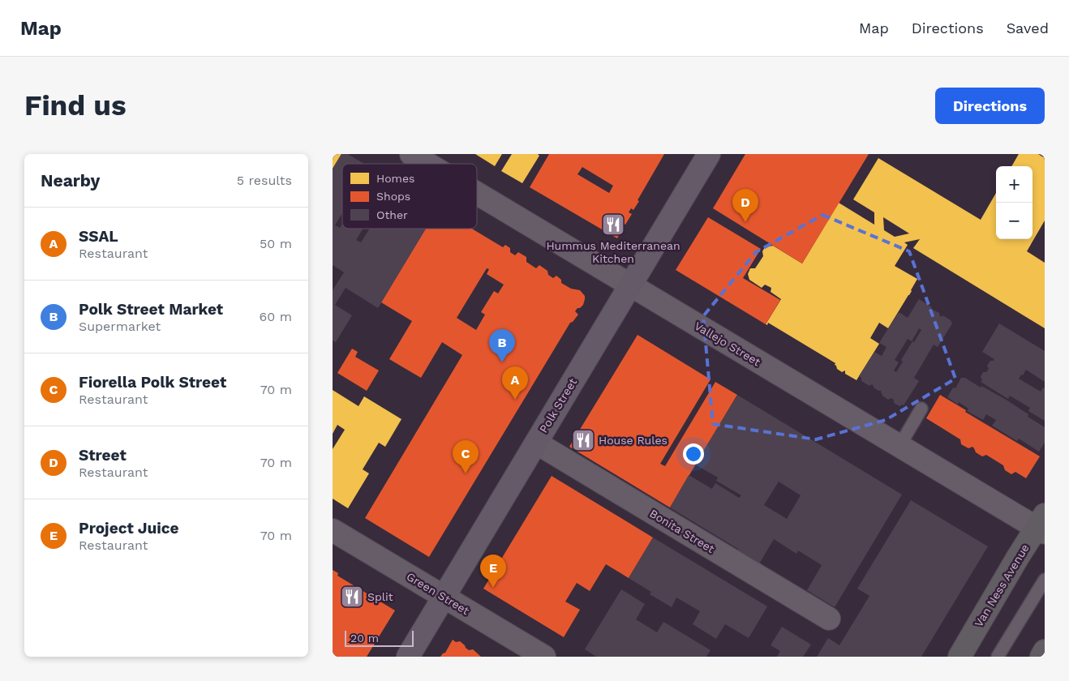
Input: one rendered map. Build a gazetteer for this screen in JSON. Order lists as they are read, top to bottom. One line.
{"streets":{"highway":["Van Ness Avenue"],"street":["Vallejo Street","Polk Street","Bonita Street","Green Street"]},"crossings":[["Vallejo Street","Polk Street"],["Vallejo Street","Van Ness Avenue"],["Polk Street","Bonita Street"],["Polk Street","Green Street"]],"places":{"restaurant":["Hummus Mediterranean Kitchen","House Rules","Split"]},"legend":["Homes","Shops","Other"],"scale_bar":"20 m","page":{"header":"Map","nav":["Map","Directions","Saved"],"buttons":"Directions","title":"Find us","heading":["Nearby","5 results"],"map_buttons":["+","−"],"pins":["D","B","A","C","E"],"list":[{"mark":"A","name":"SSAL","note":"Restaurant","value":"50 m"},{"mark":"B","name":"Polk Street Market","note":"Supermarket","value":"60 m"},{"mark":"C","name":"Fiorella Polk Street","note":"Restaurant","value":"70 m"},{"mark":"D","name":"Street","note":"Restaurant","value":"70 m"},{"mark":"E","name":"Project Juice","note":"Restaurant","value":"70 m"}],"scale":"20 m"}}
